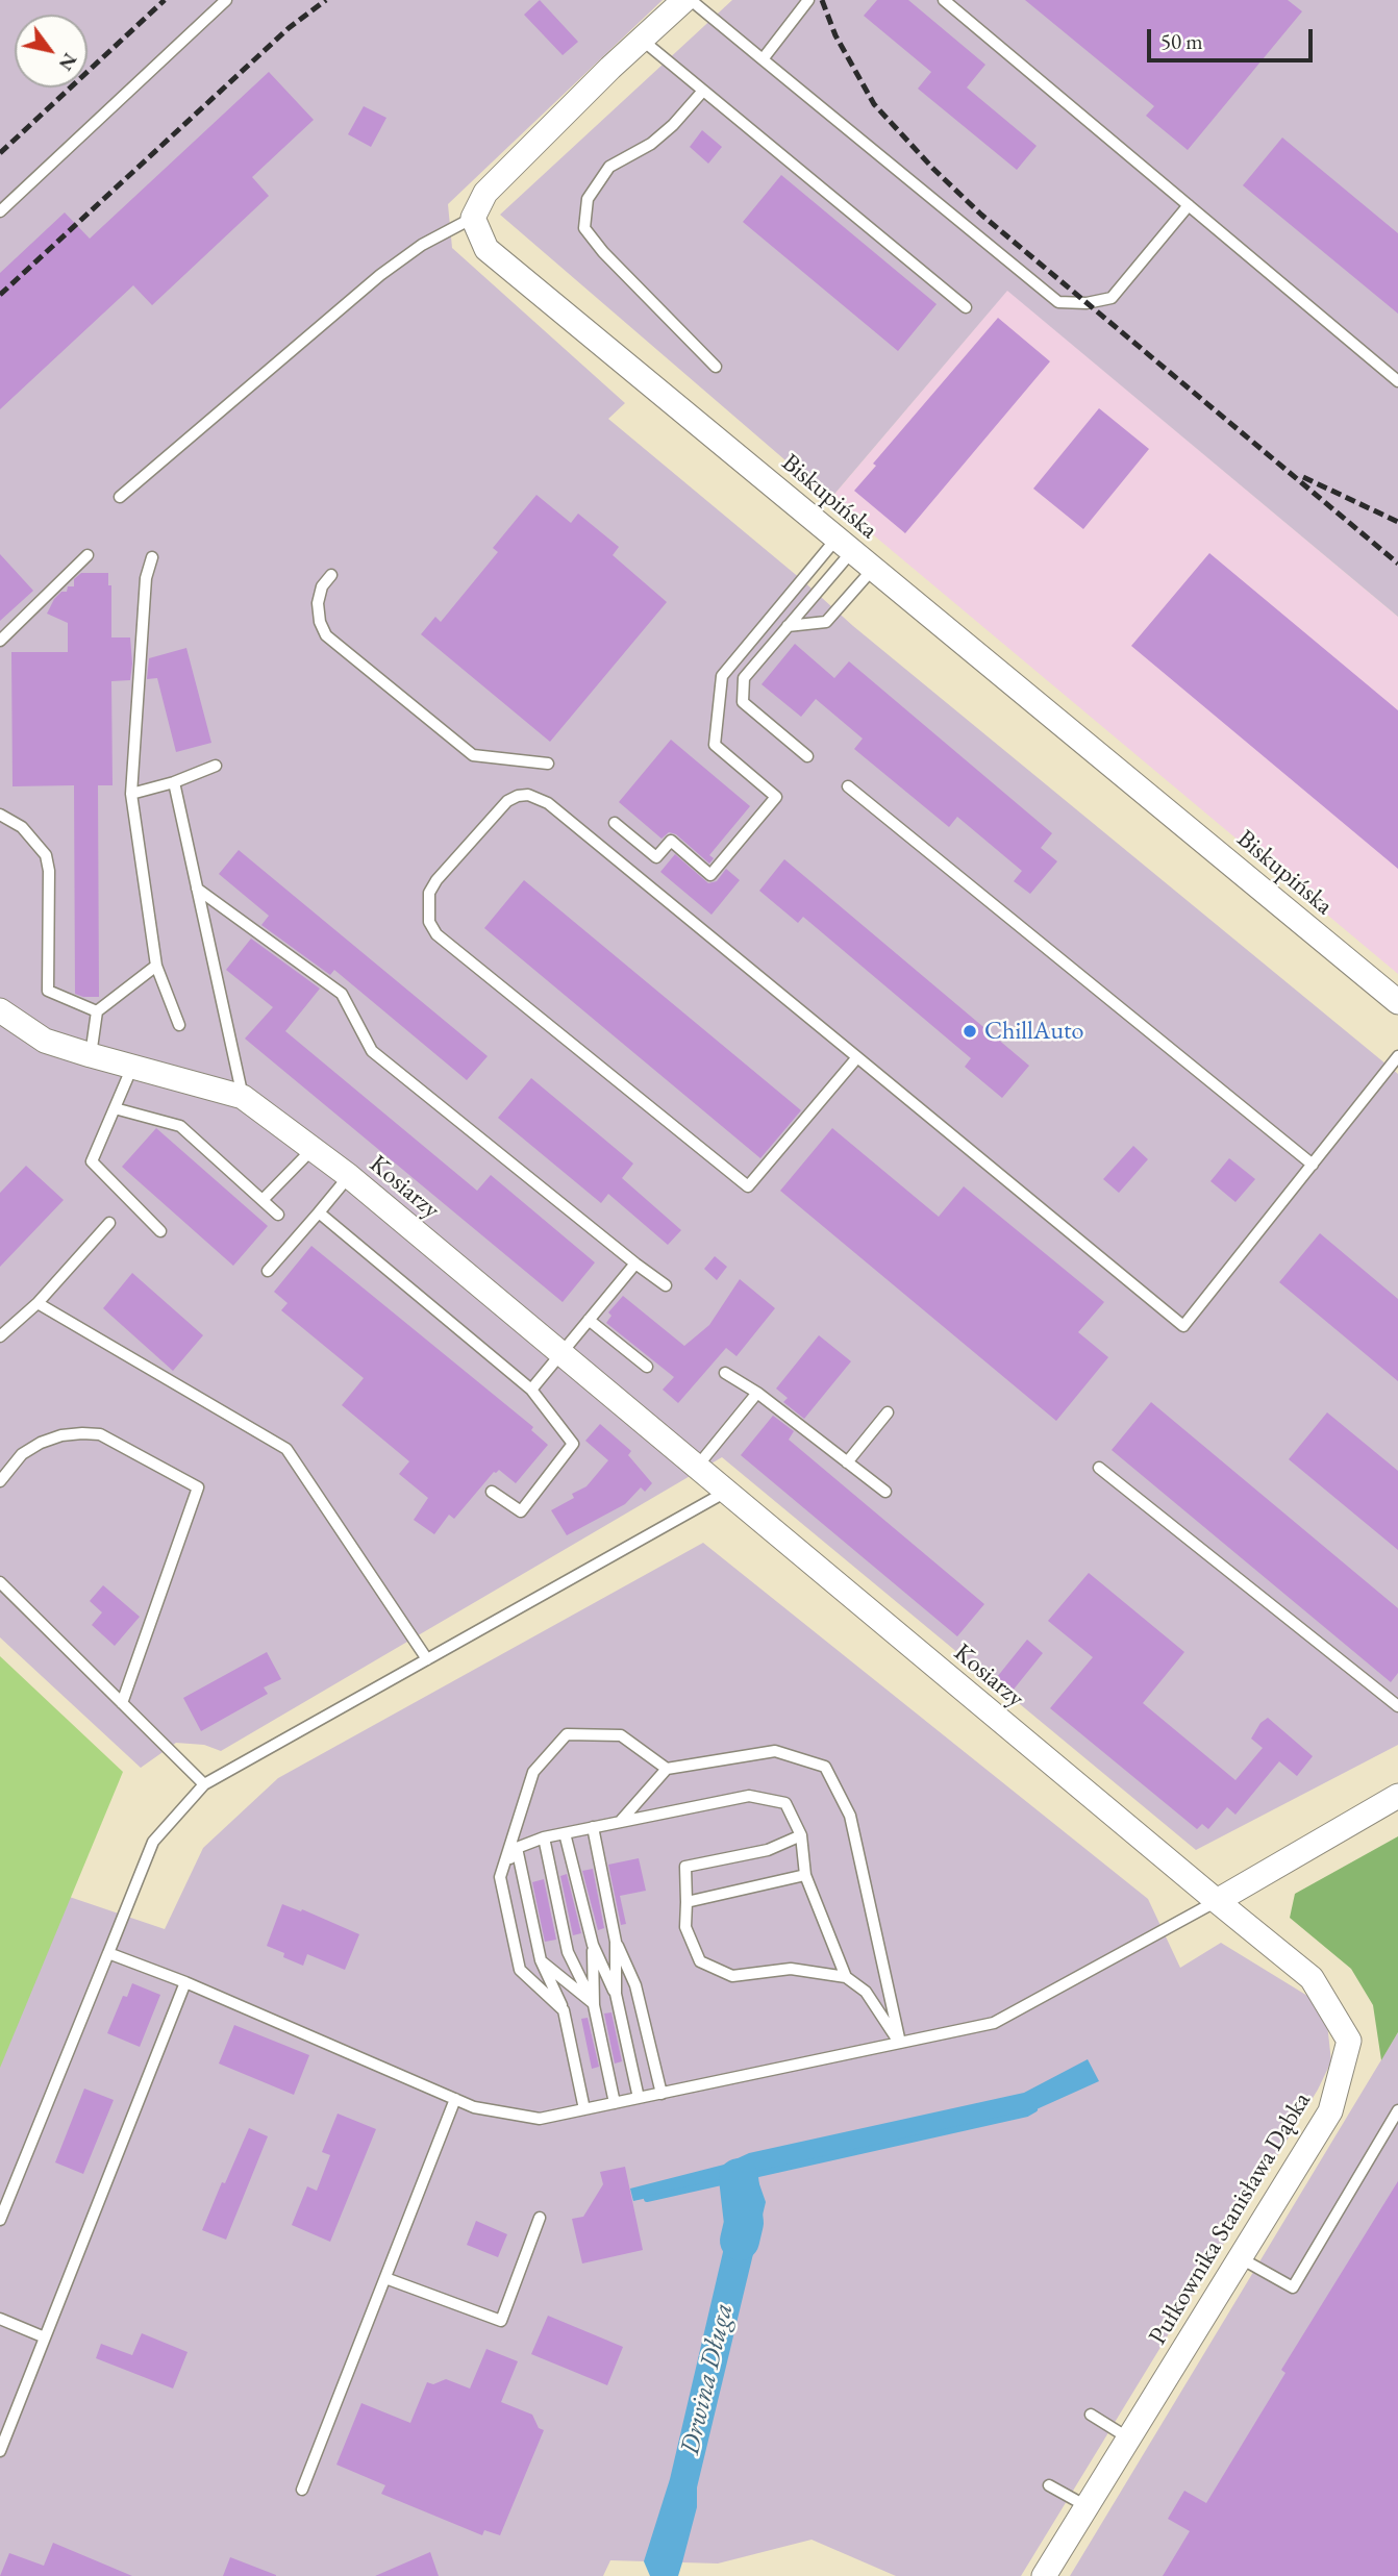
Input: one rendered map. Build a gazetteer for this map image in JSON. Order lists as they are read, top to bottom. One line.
{"streets":{"street":["Biskupińska","Kosiarzy","Pułkownika Stanisława Dąbka"]},"crossings":[["Kosiarzy","Pułkownika Stanisława Dąbka"]],"water":["Drwina Długa"],"places":["ChillAuto"],"scale_bar":"50 m","north":"bottom right"}
